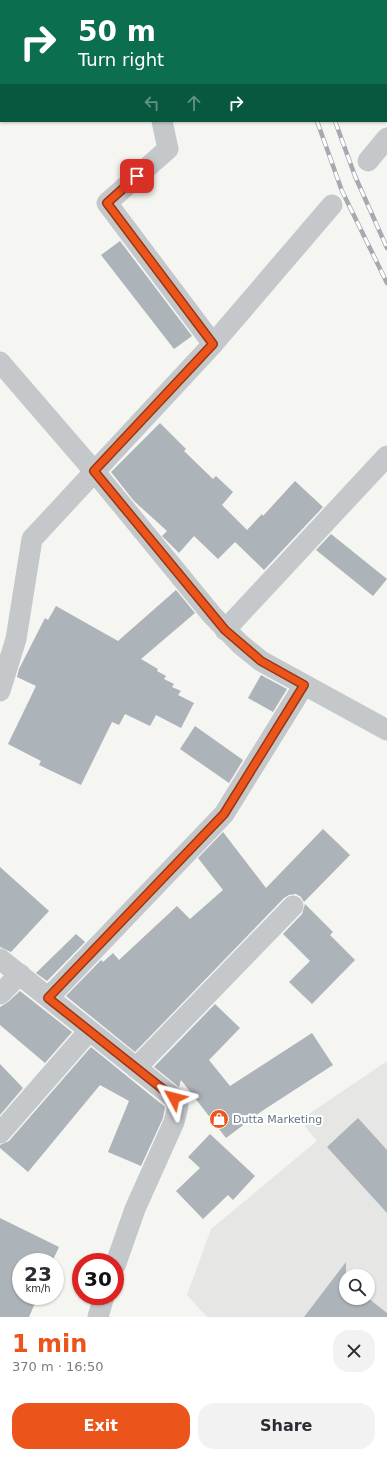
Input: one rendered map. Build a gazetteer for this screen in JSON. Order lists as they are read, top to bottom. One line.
{"places":{"shop":["Dutta Marketing"]},"page":{"turn":["50 m","Turn right"],"speed":"23 km/h","limit":"30","heading":["1 min","370 m · 16:50"],"buttons":["Exit","Share"]}}
